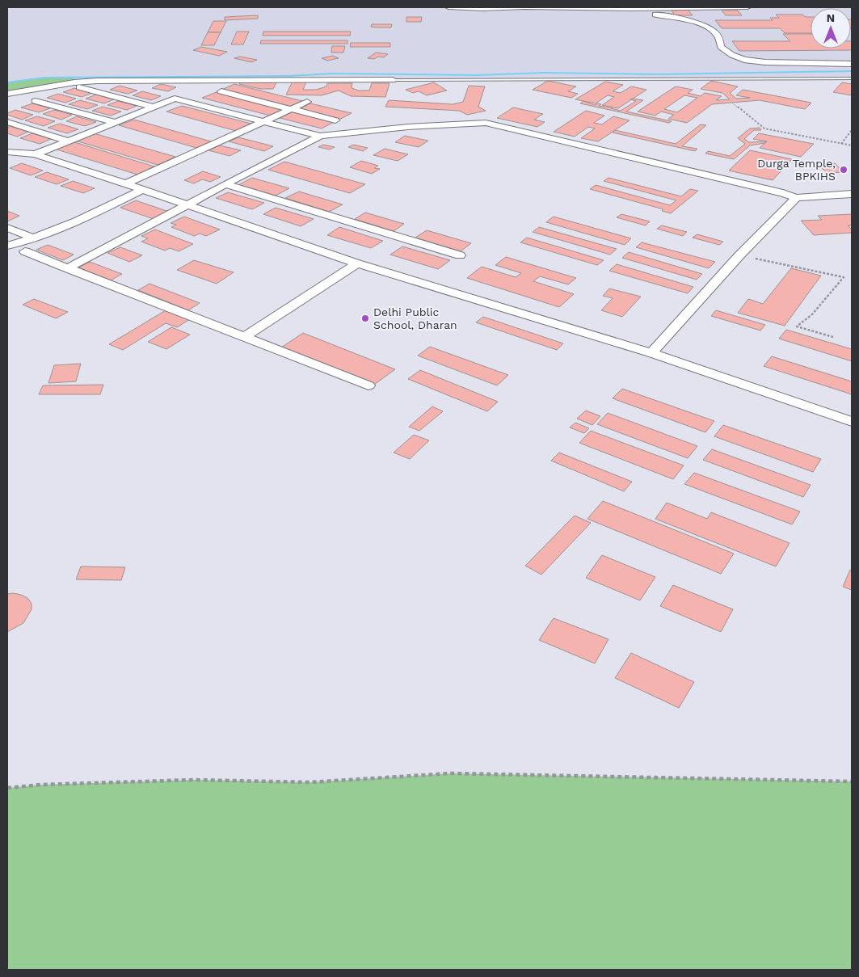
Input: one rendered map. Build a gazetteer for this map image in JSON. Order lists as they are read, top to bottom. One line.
{"places":["Durga Temple, BPKIHS","Delhi Public School, Dharan"],"north":"top"}
